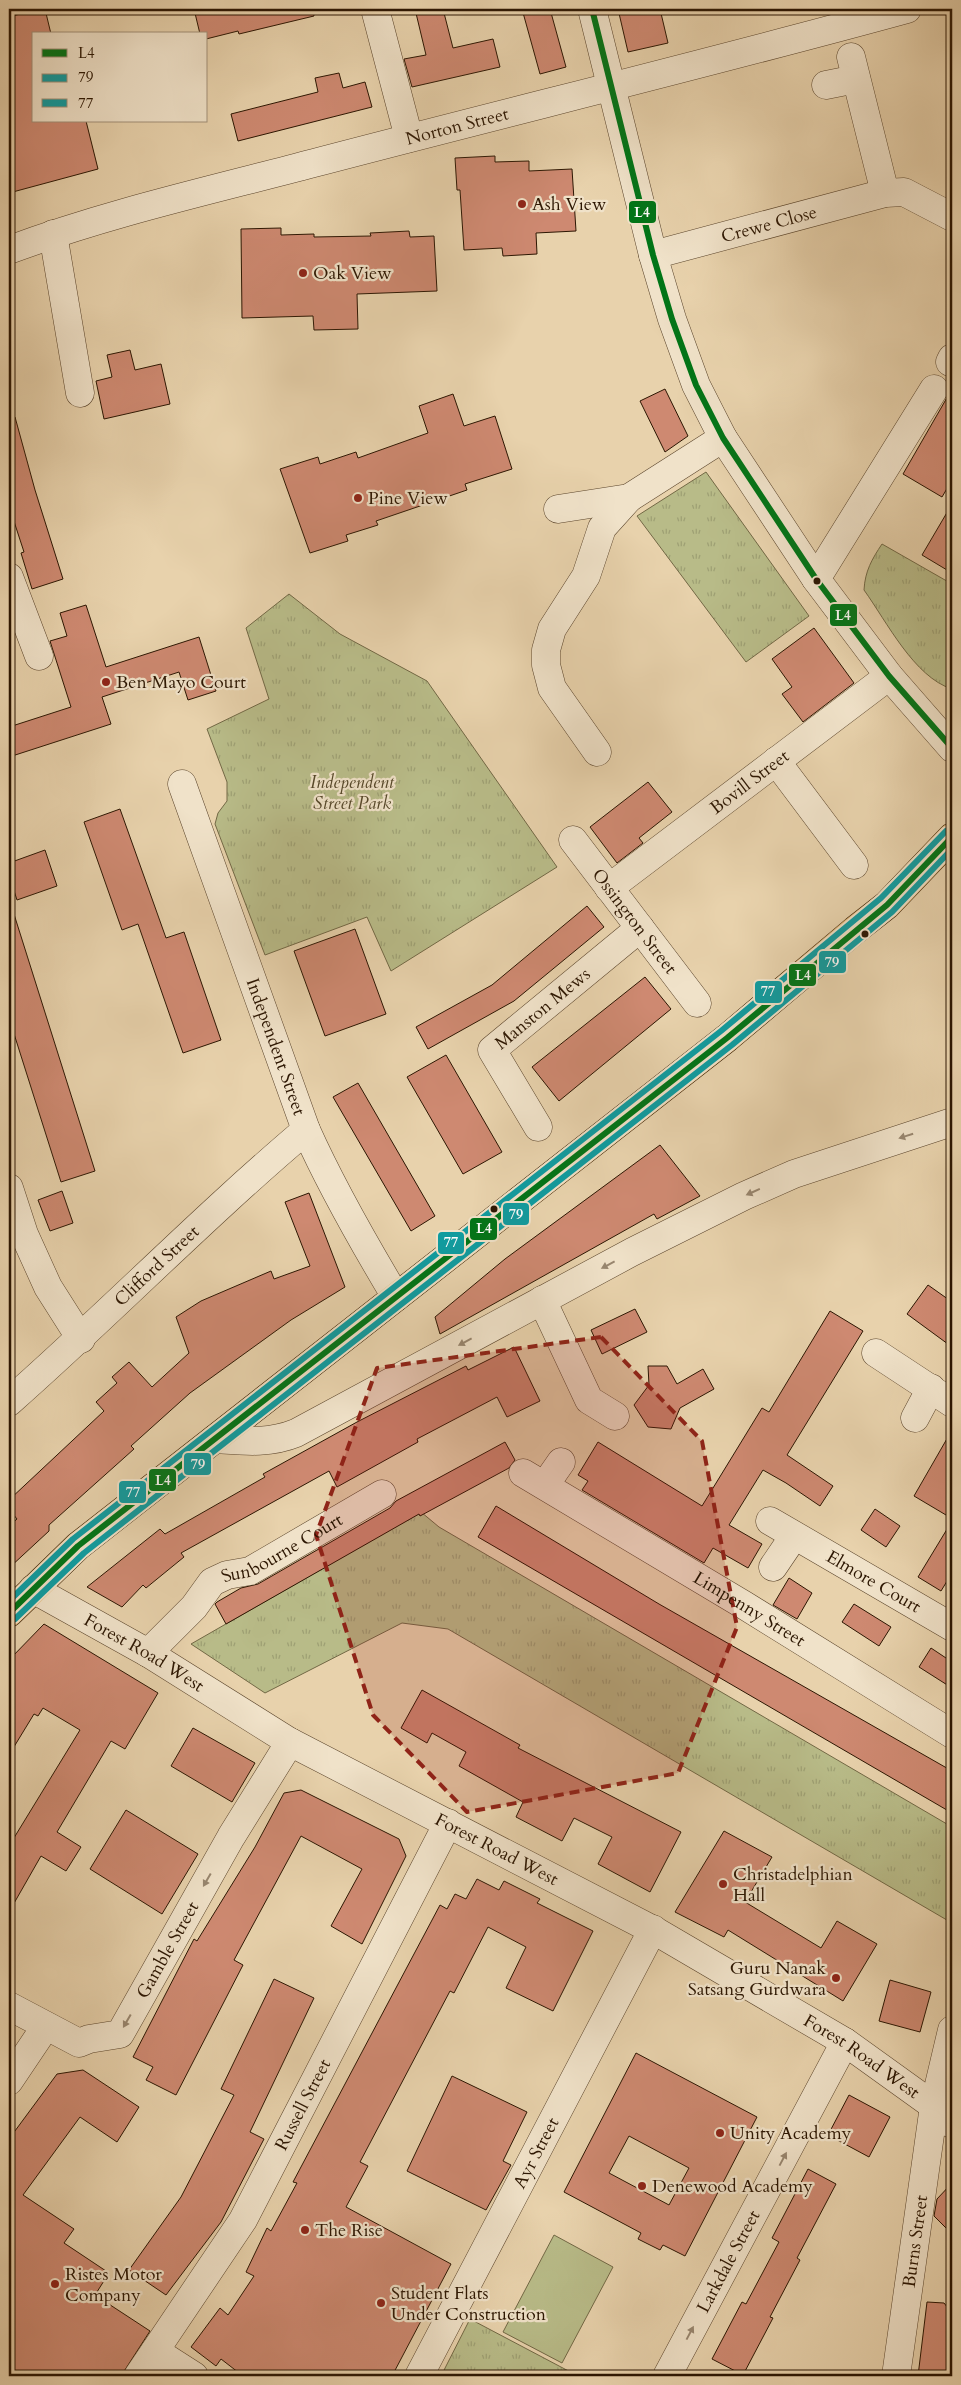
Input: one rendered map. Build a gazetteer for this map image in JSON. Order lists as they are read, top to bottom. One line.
{"streets":{"street":["Norton Street","Crewe Close","Bovill Street","Ossington Street","Manston Mews","Independent Street","Clifford Street","Sunbourne Court","Elmore Court","Limpenny Street","Forest Road West","Gamble Street","Russell Street","Ayr Street","Burns Street","Larkdale Street"]},"crossings":[["Bovill Street","Ossington Street"],["Ossington Street","Manston Mews"],["Independent Street","Clifford Street"],["Sunbourne Court","Forest Road West"],["Forest Road West","Gamble Street"],["Forest Road West","Russell Street"],["Forest Road West","Ayr Street"],["Forest Road West","Burns Street"],["Forest Road West","Larkdale Street"]],"one_way":["Gamble Street","Larkdale Street"],"parks":["Independent Street Park"],"places":["Ash View","Oak View","Pine View","Ben Mayo Court","Christadelphian Hall","Guru Nanak Satsang Gurdwara","Unity Academy","Denewood Academy","The Rise","Ristes Motor Company","Student Flats Under Construction"],"lines":["transit line L4","transit line 77","transit line 79"],"legend":["L4","79","77"]}
